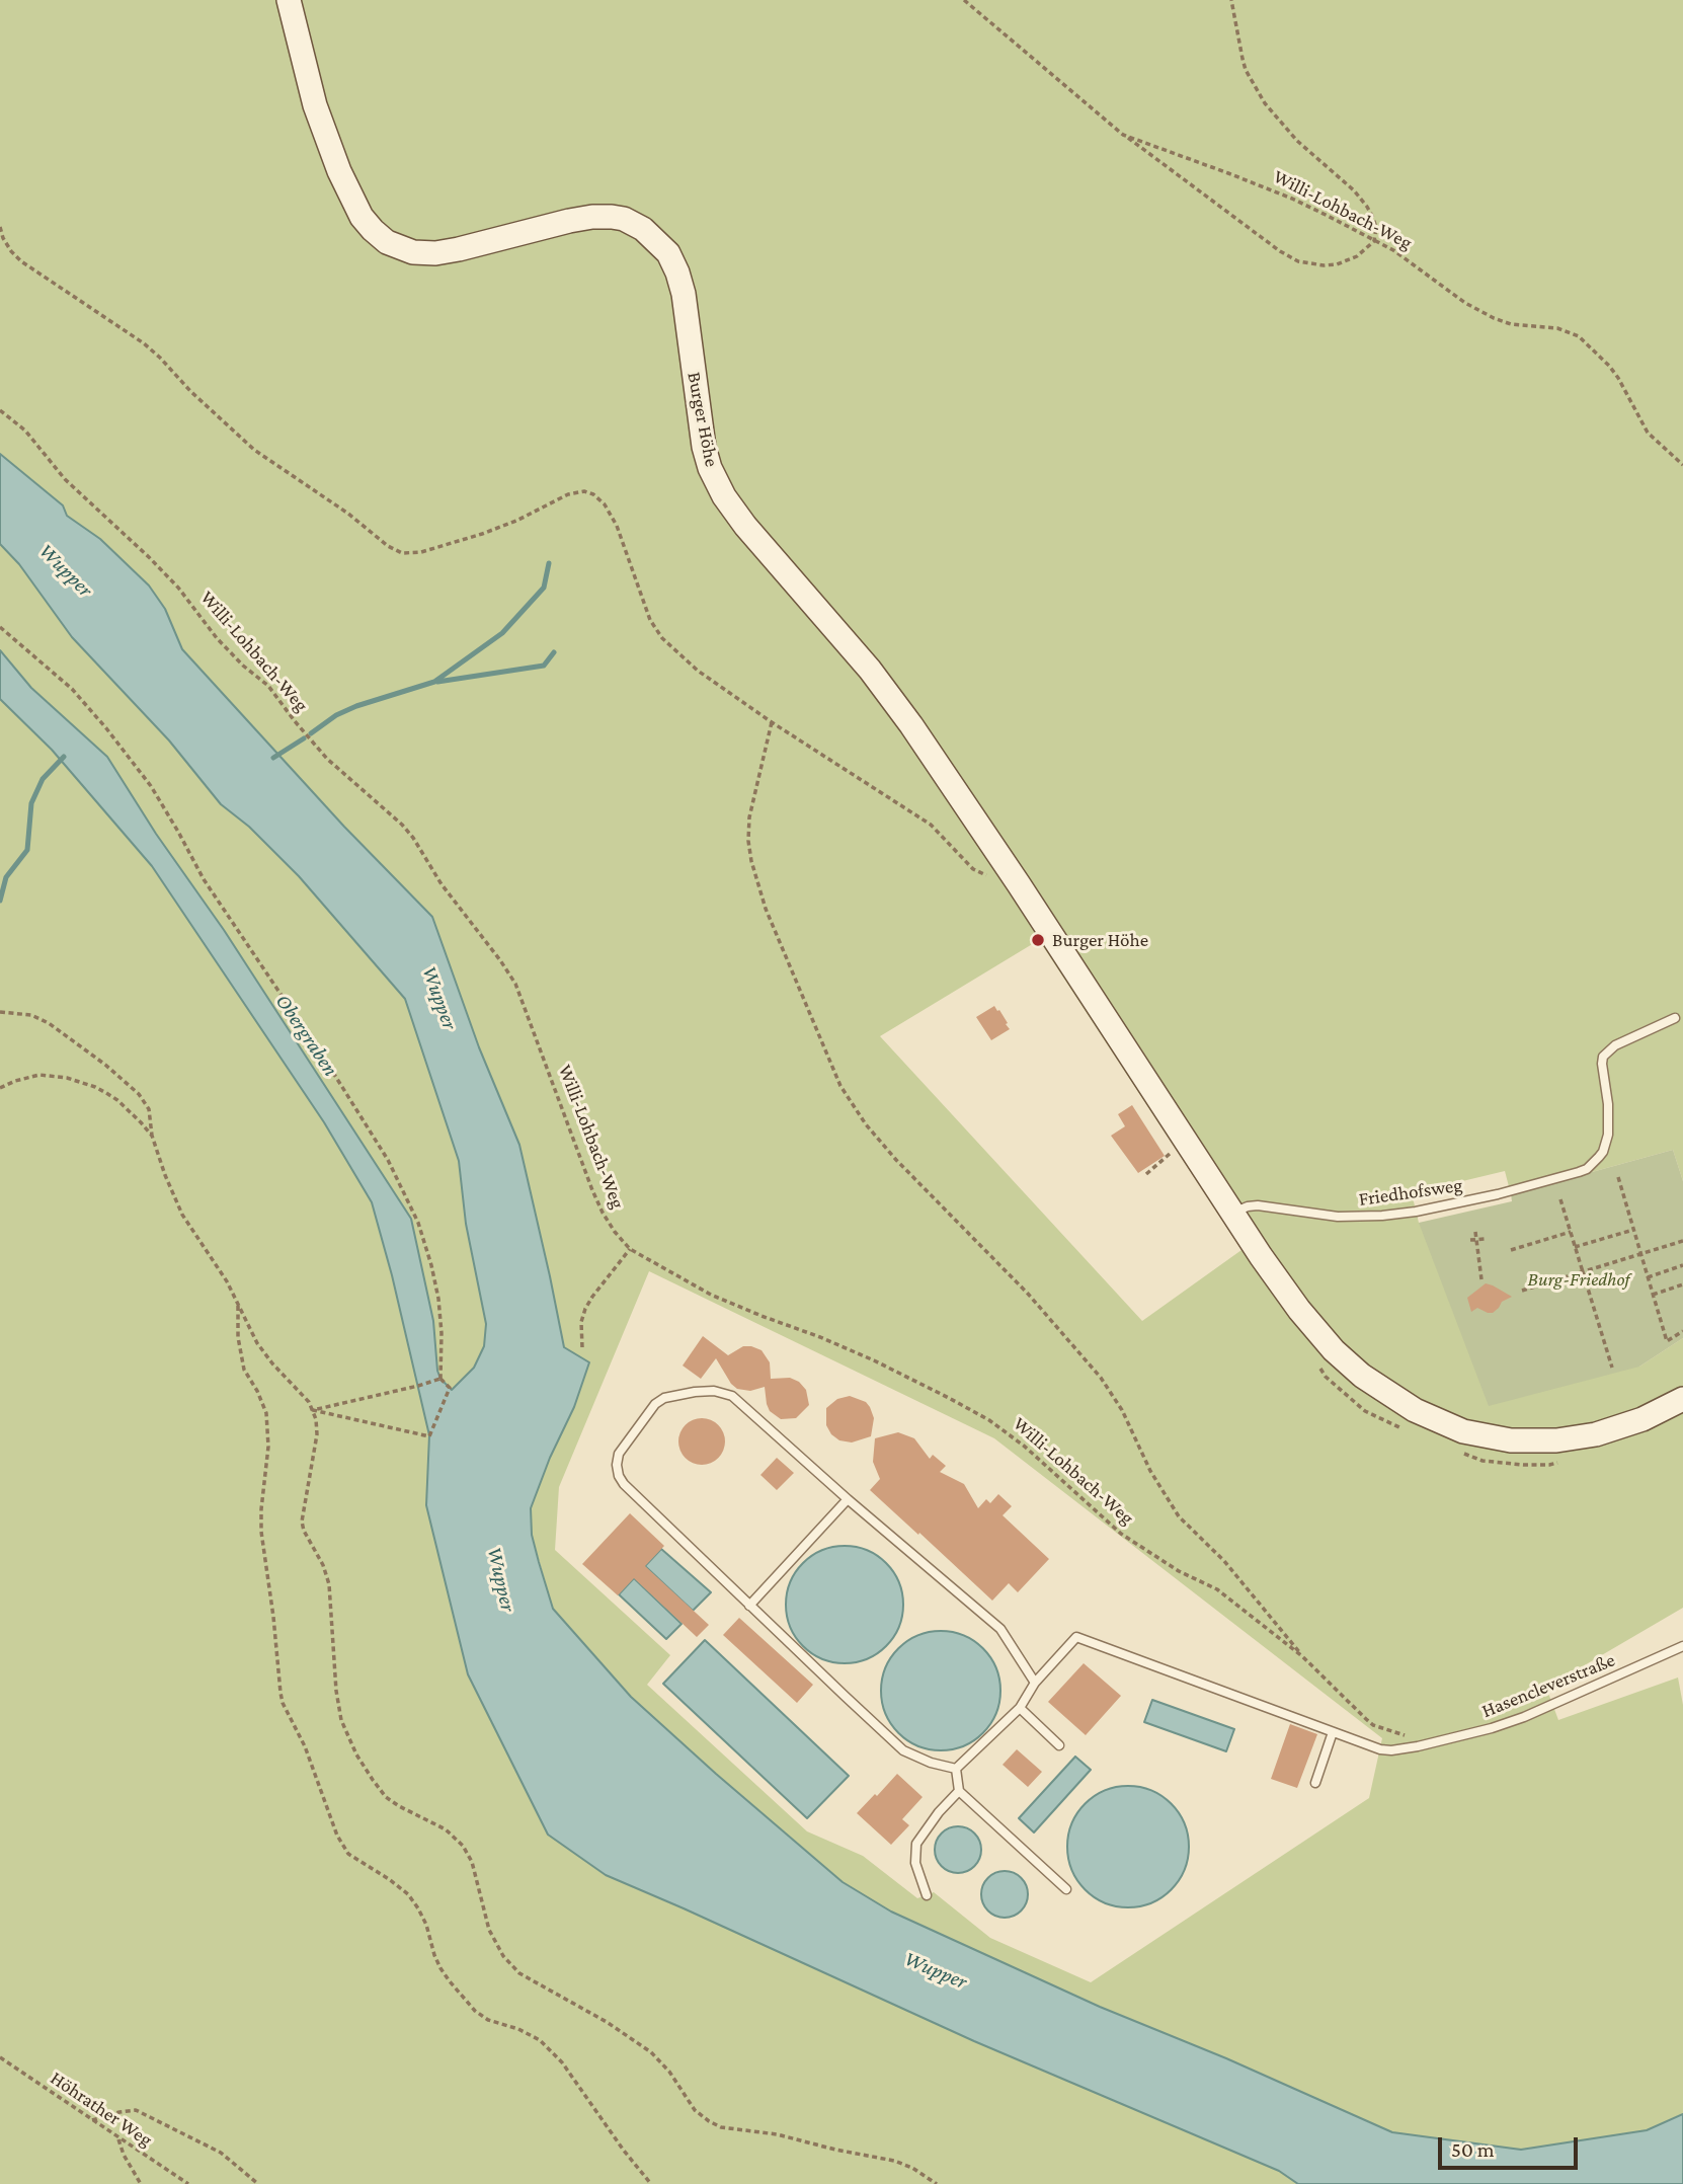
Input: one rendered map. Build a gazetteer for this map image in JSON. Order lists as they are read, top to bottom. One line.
{"streets":{"main road":["Burger Höhe"],"lane":["Friedhofsweg","Hasencleverstraße"],"path":["Willi-Lohbach-Weg","Höhrather Weg"]},"crossings":[["Willi-Lohbach-Weg","Hasencleverstraße"],["Burger Höhe","Friedhofsweg"]],"water":["Wupper","Obergraben"],"parks":["Burg-Friedhof"],"places":["Burger Höhe"],"scale_bar":"50 m"}
